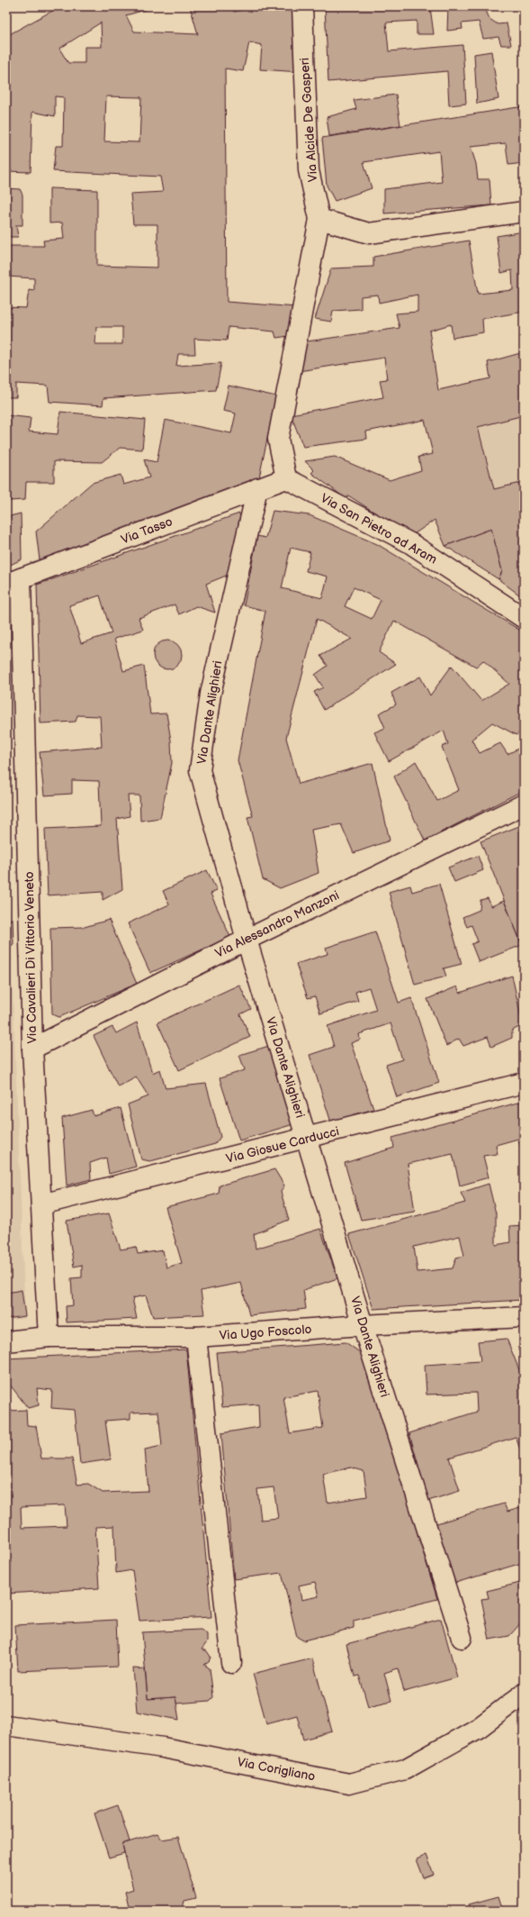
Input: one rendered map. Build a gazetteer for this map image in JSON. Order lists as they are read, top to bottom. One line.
{"streets":{"street":["Via Alcide De Gasperi","Via San Pietro ad Aram","Via Tasso","Via Dante Alighieri","Via Alessandro Manzoni","Via Cavalieri Di Vittorio Veneto","Via Giosue Carducci","Via Ugo Foscolo","Via Corigliano"]},"crossings":[["Via San Pietro ad Aram","Via Tasso"],["Via Tasso","Via Dante Alighieri"],["Via Tasso","Via Cavalieri Di Vittorio Veneto"],["Via Dante Alighieri","Via Alessandro Manzoni"],["Via Dante Alighieri","Via Giosue Carducci"],["Via Dante Alighieri","Via Ugo Foscolo"],["Via Alessandro Manzoni","Via Cavalieri Di Vittorio Veneto"],["Via Cavalieri Di Vittorio Veneto","Via Giosue Carducci"],["Via Cavalieri Di Vittorio Veneto","Via Ugo Foscolo"]]}
